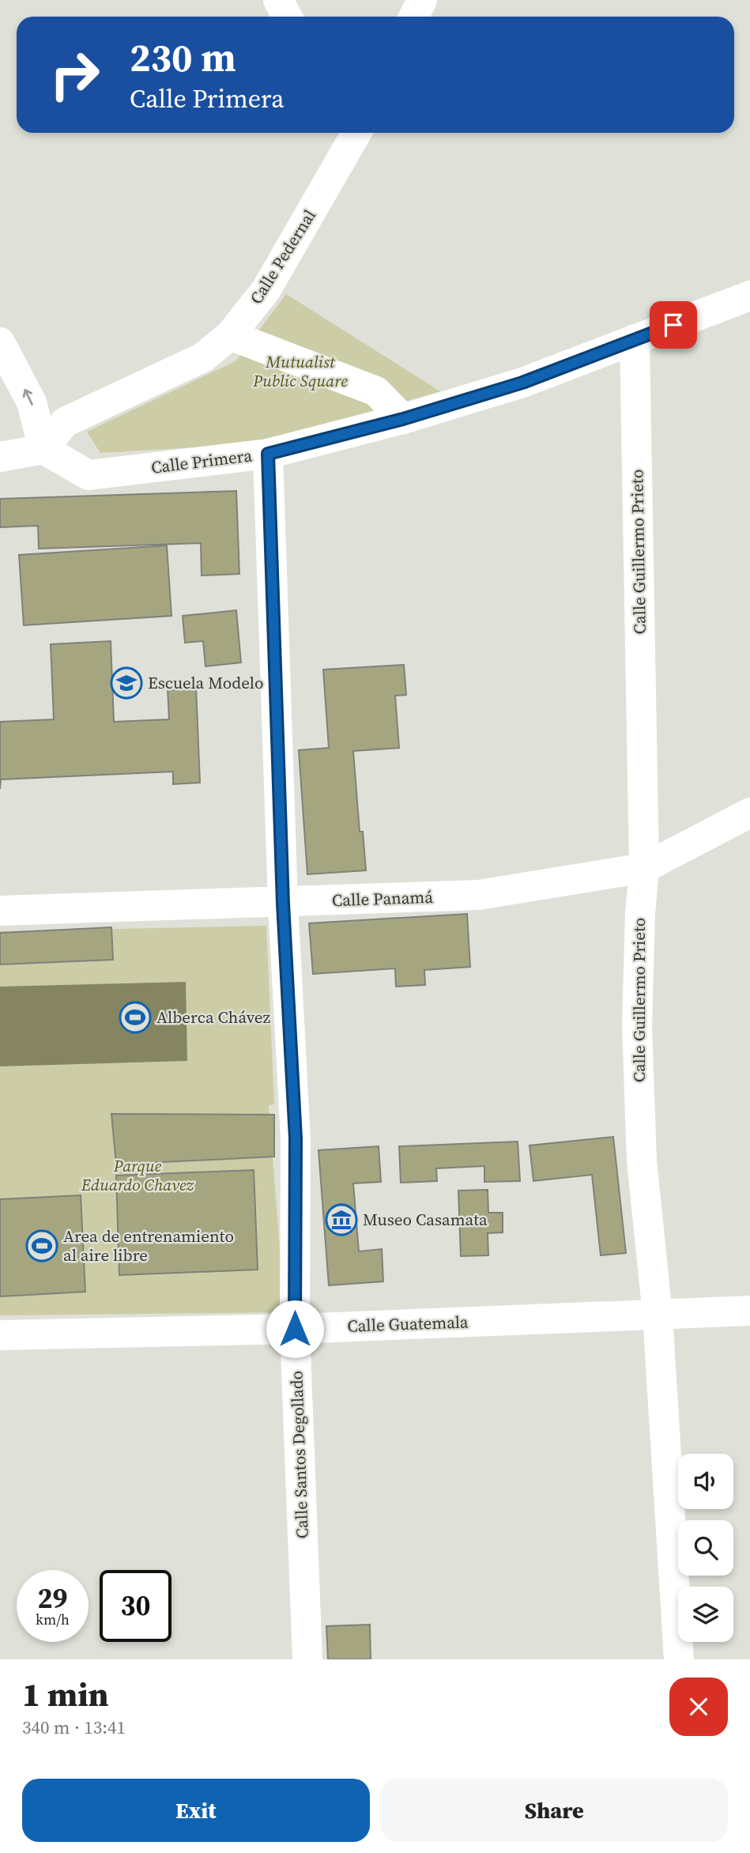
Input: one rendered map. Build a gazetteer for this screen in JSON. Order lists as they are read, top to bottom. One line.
{"streets":{"street":["Calle Pedernal","Calle Primera","Calle Guillermo Prieto","Calle Panamá","Calle Guatemala","Calle Santos Degollado"]},"crossings":[["Calle Pedernal","Calle Primera"],["Calle Primera","Calle Guillermo Prieto"],["Calle Primera","Calle Santos Degollado"],["Calle Guillermo Prieto","Calle Panamá"],["Calle Guillermo Prieto","Calle Guatemala"],["Calle Panamá","Calle Santos Degollado"],["Calle Guatemala","Calle Santos Degollado"]],"parks":["Mutualist Public Square","Parque Eduardo Chavez"],"places":{"school or university":["Escuela Modelo"],"sports":["Alberca Chávez","Area de entrenamiento al aire libre"],"museum":["Museo Casamata"]},"page":{"turn":["230 m","Calle Primera"],"speed":"29 km/h","limit":"30","heading":["1 min","340 m · 13:41"],"buttons":["Exit","Share"]}}
